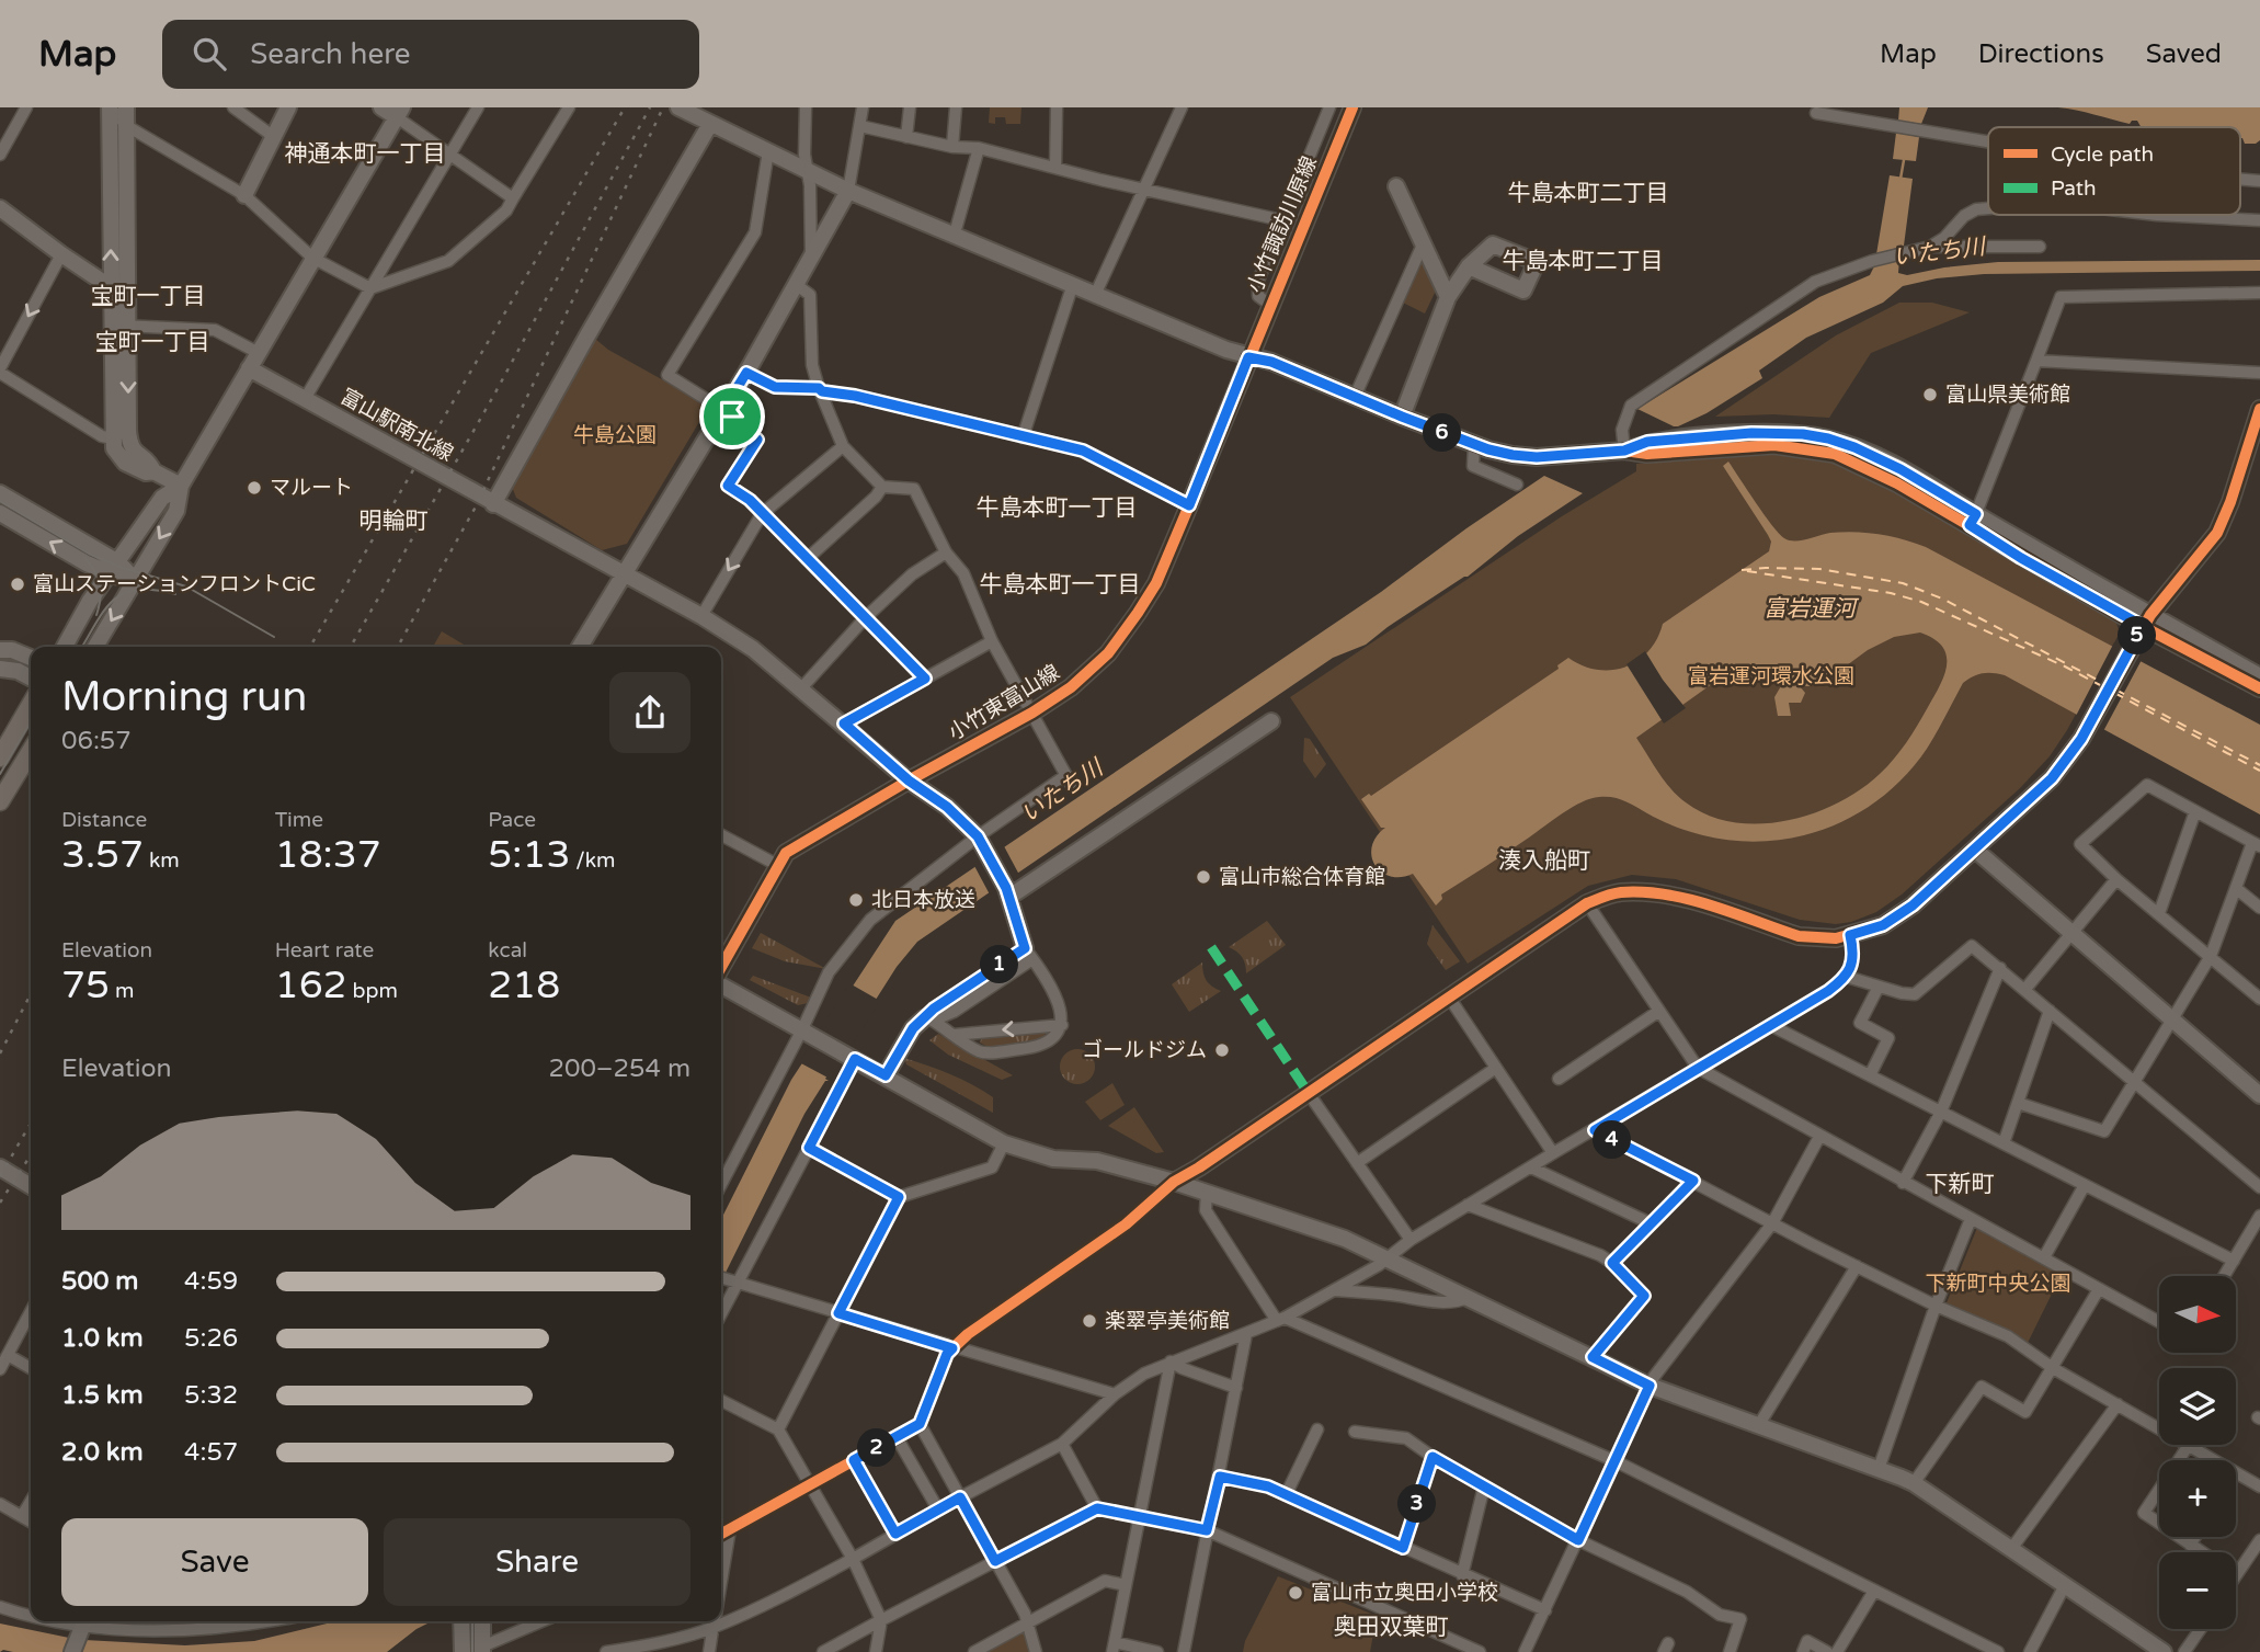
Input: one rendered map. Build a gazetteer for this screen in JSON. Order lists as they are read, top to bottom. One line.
{"streets":{"street":["小竹諏訪川原線","富山駅南北線","小竹東富山線"]},"crossings":[["小竹諏訪川原線","小竹東富山線"],["富山駅南北線","小竹東富山線"]],"districts":["神通本町一丁目","牛島本町二丁目","牛島本町二丁目","宝町一丁目","宝町一丁目","牛島本町一丁目","明輪町","牛島本町一丁目","湊入船町","下新町","奥田双葉町"],"water":["いたち川","富岩運河"],"parks":["牛島公園","富岩運河環水公園","下新町中央公園"],"places":["富山県美術館","マルート","富山ステーションフロントCiC","富山市総合体育館","北日本放送","ゴールドジム","楽翠亭美術館","富山市立奥田小学校"],"legend":["Cycle path","Path"],"north":"right","page":{"header":"Map","search":"Search here","nav":["Map","Directions","Saved"],"pins":["6","5","1","4","2","3"],"heading":["Morning run","06:57"],"stats":[["Distance","3.57 km"],["Time","18:37"],["Pace","5:13 /km"],["Elevation","75 m"],["Heart rate","162 bpm"],["kcal","218"]],"chart":["Elevation","200–254 m"],"list":[{"name":"500 m","note":"4:59"},{"name":"1.0 km","note":"5:26"},{"name":"1.5 km","note":"5:32"},{"name":"2.0 km","note":"4:57"}],"map_buttons":["+","−"],"buttons":["Save","Share"]}}
